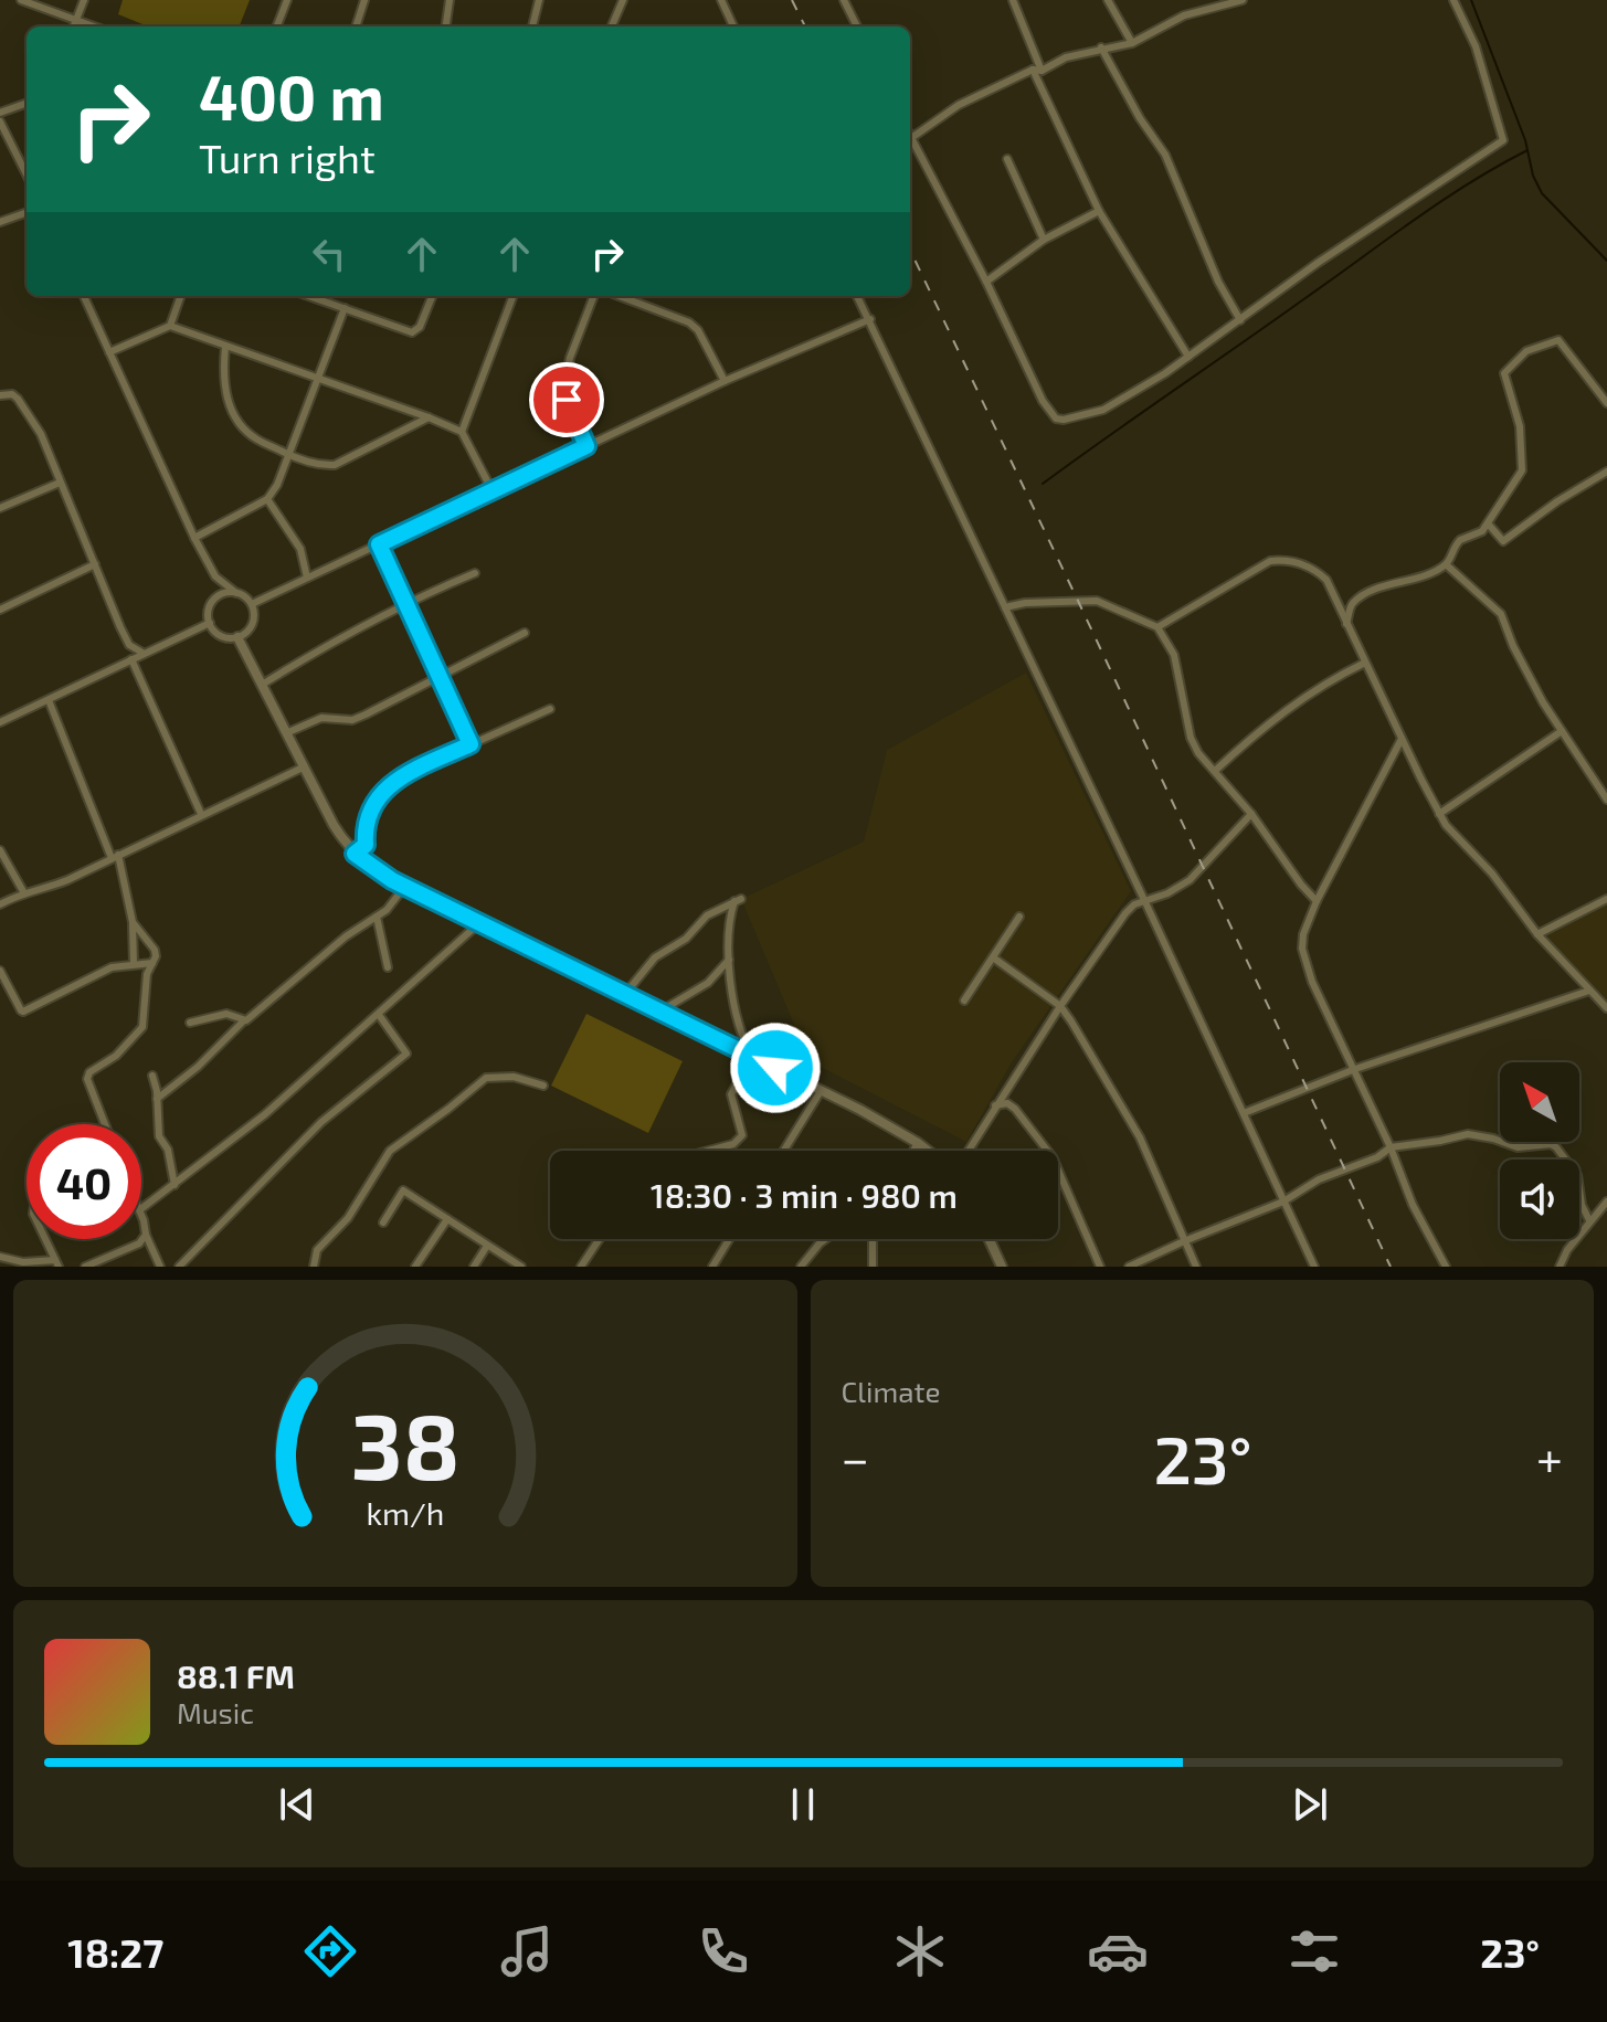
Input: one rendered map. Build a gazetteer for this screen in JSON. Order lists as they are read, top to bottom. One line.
{"north":"top left","page":{"turn":["400 m","Turn right"],"limit":"40","trip":"18:30 · 3 min · 980 m","tile":"Climate","heat":["−","23°","+"],"song":["88.1 FM","Music"],"tabs":["18:27","23°"],"gauge":["38","km/h"]}}
